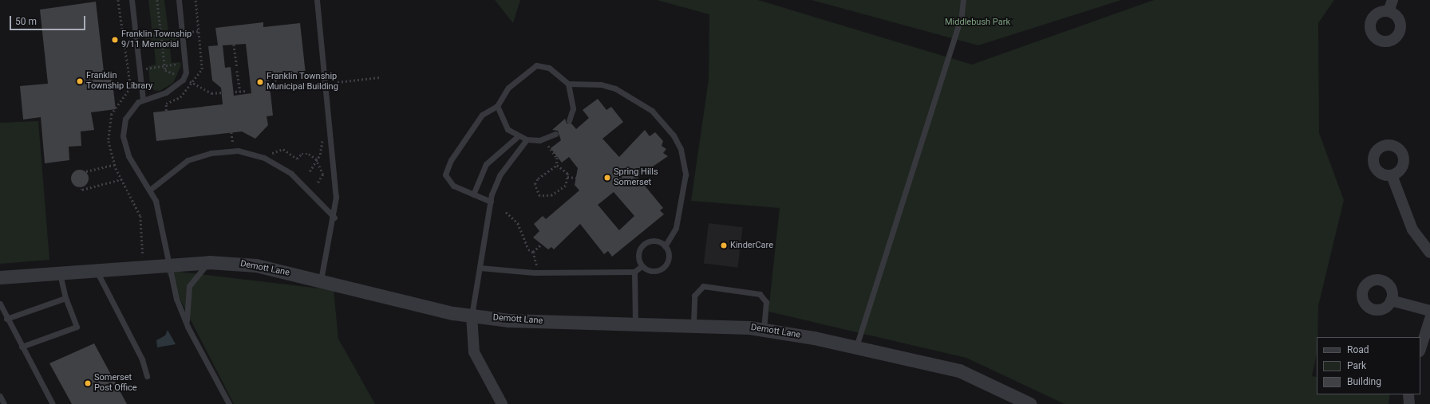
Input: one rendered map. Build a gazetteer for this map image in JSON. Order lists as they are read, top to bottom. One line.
{"streets":{"street":["Demott Lane"]},"parks":["Middlebush Park"],"places":["Franklin Township 9/11 Memorial","Franklin Township Library","Franklin Township Municipal Building","Spring Hills Somerset","KinderCare","Somerset Post Office"],"legend":["Road","Park","Building"],"scale_bar":"50 m"}
